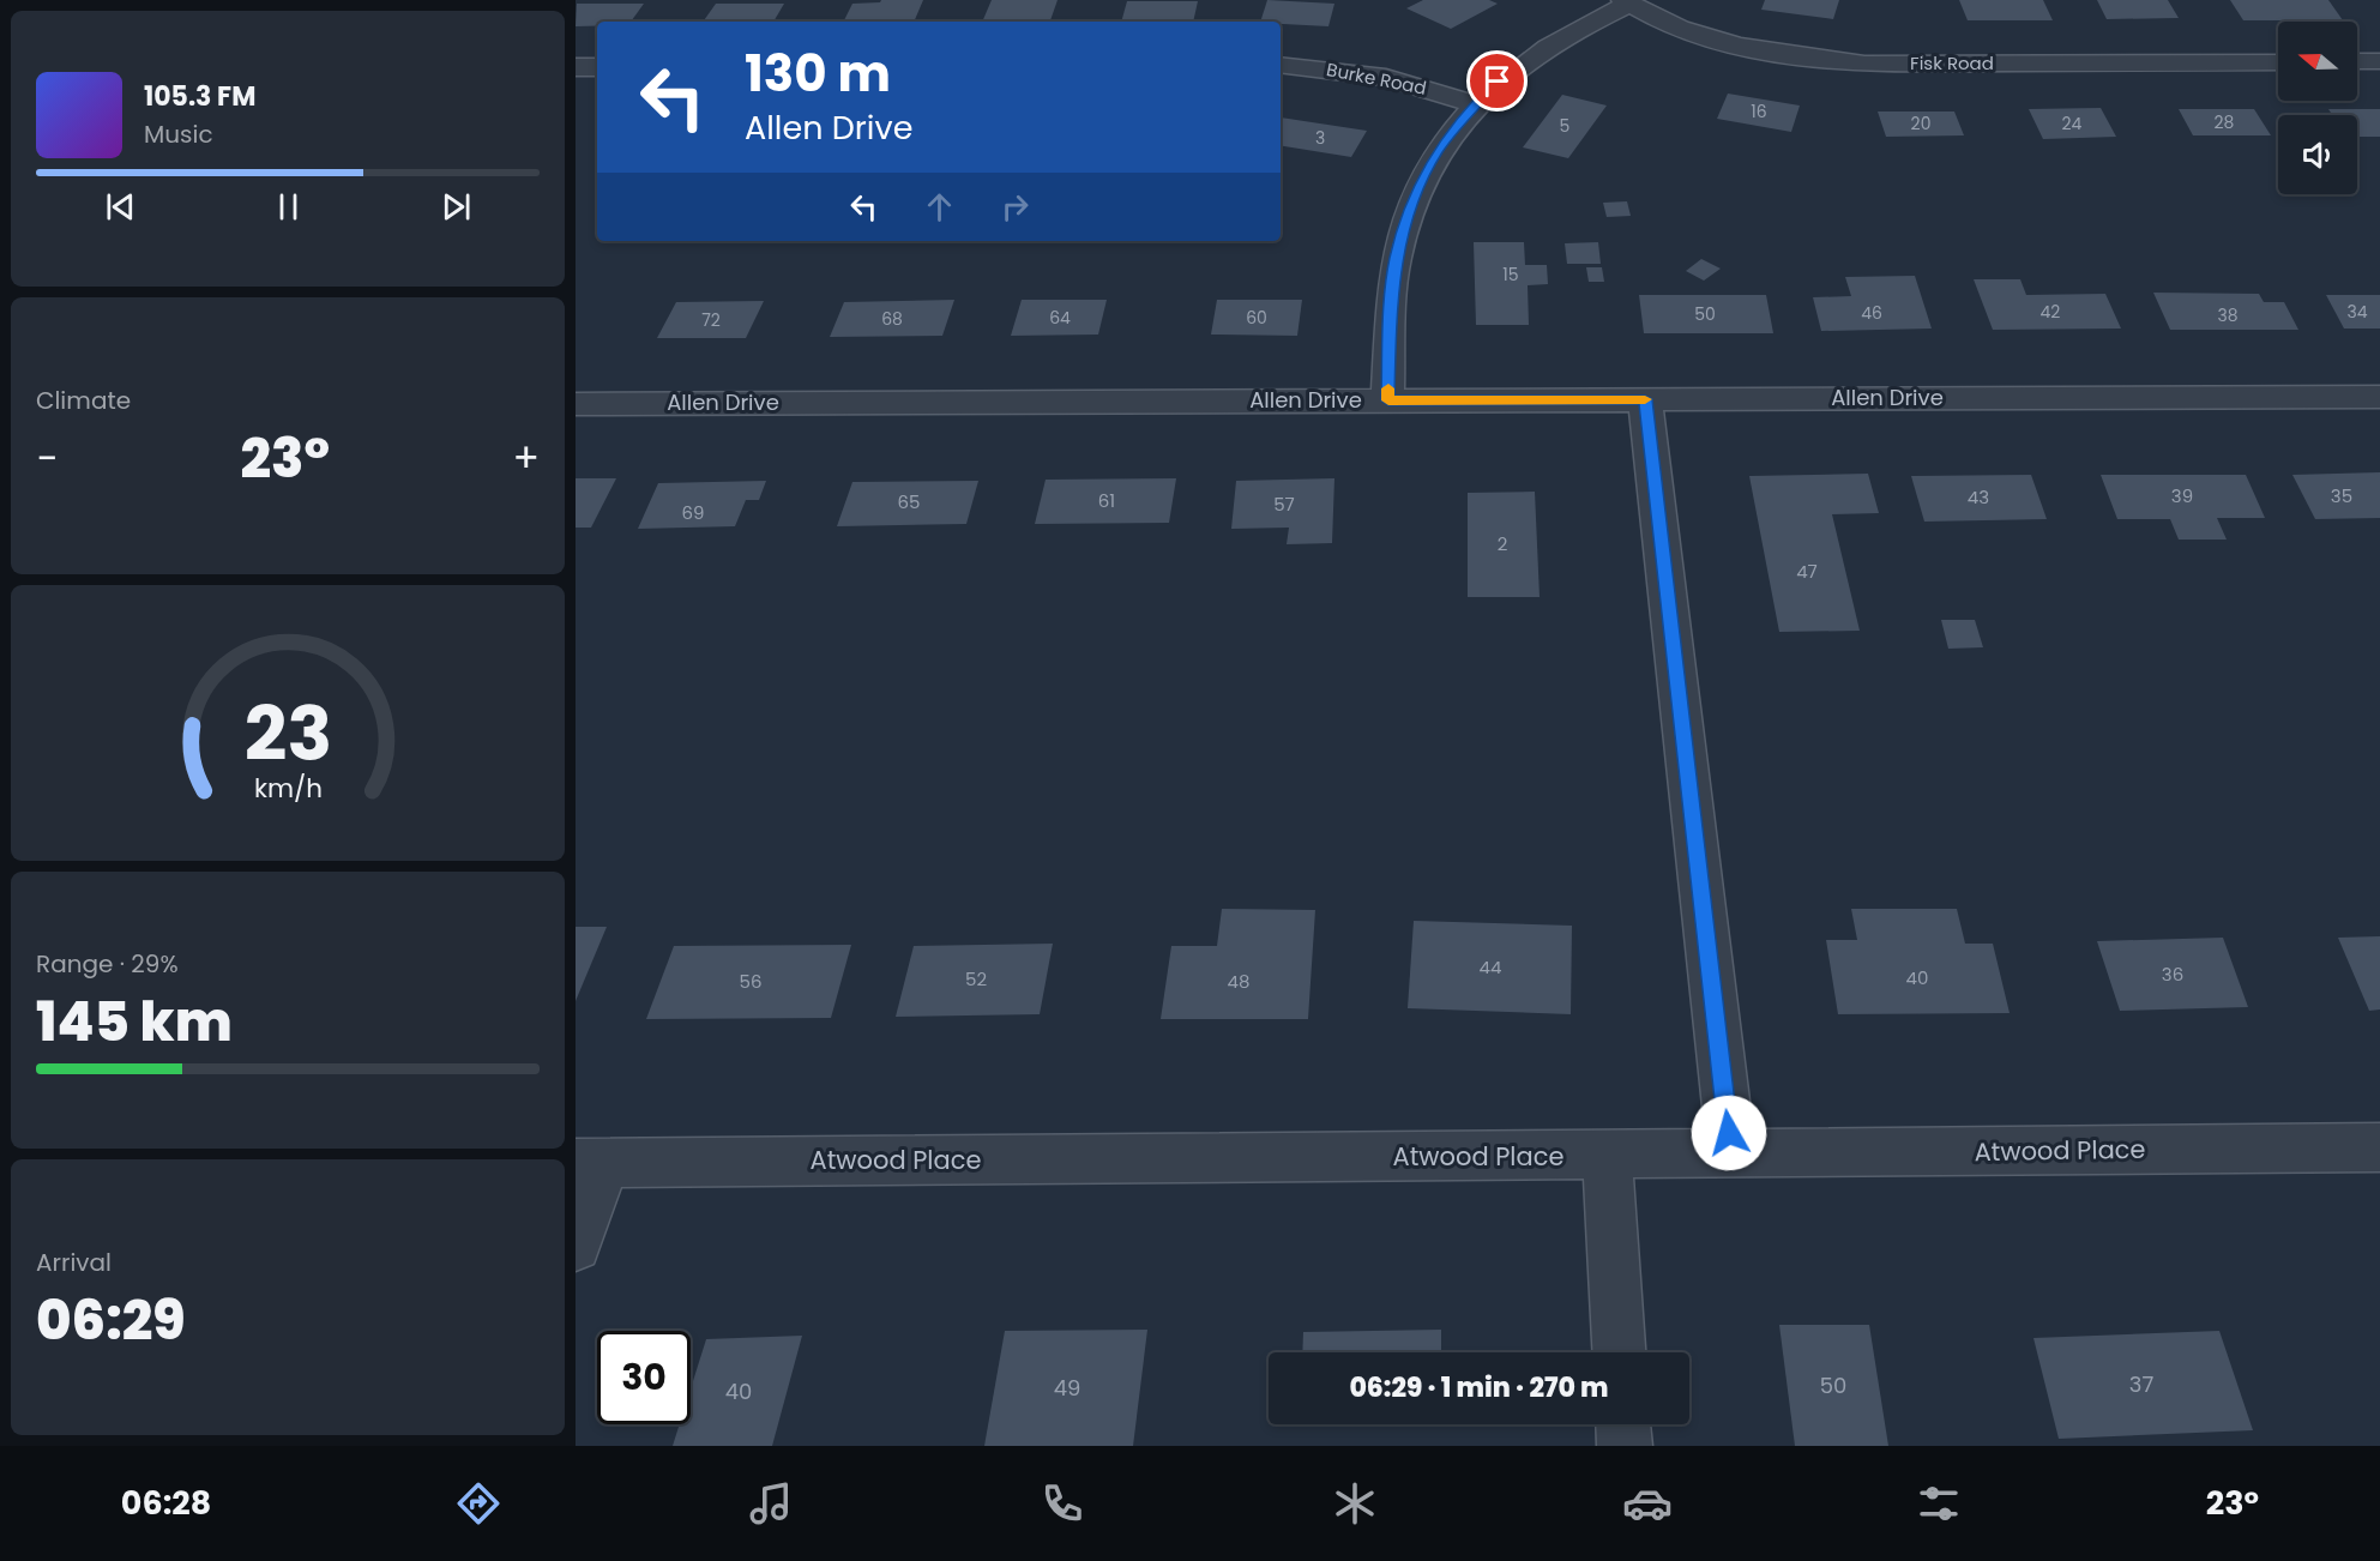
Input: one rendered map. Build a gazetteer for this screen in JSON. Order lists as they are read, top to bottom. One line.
{"streets":{"street":["Fisk Road","Burke Road","Allen Drive","Atwood Place"]},"house_numbers":["16","28","20","24","5","3","15","42","34","46","50","38","64","60","68","72","39","35","43","61","65","57","69","2","47","44","36","40","52","56","48","37","50","49","40"],"north":"left","page":{"turn":["130 m","Allen Drive"],"song":["105.3 FM","Music"],"tile":["Climate",["Range · 29%","145 km"],["Arrival","06:29"]],"heat":["−","23°","+"],"limit":"30","trip":"06:29 · 1 min · 270 m","tabs":["06:28","23°"],"gauge":["23","km/h"]}}
